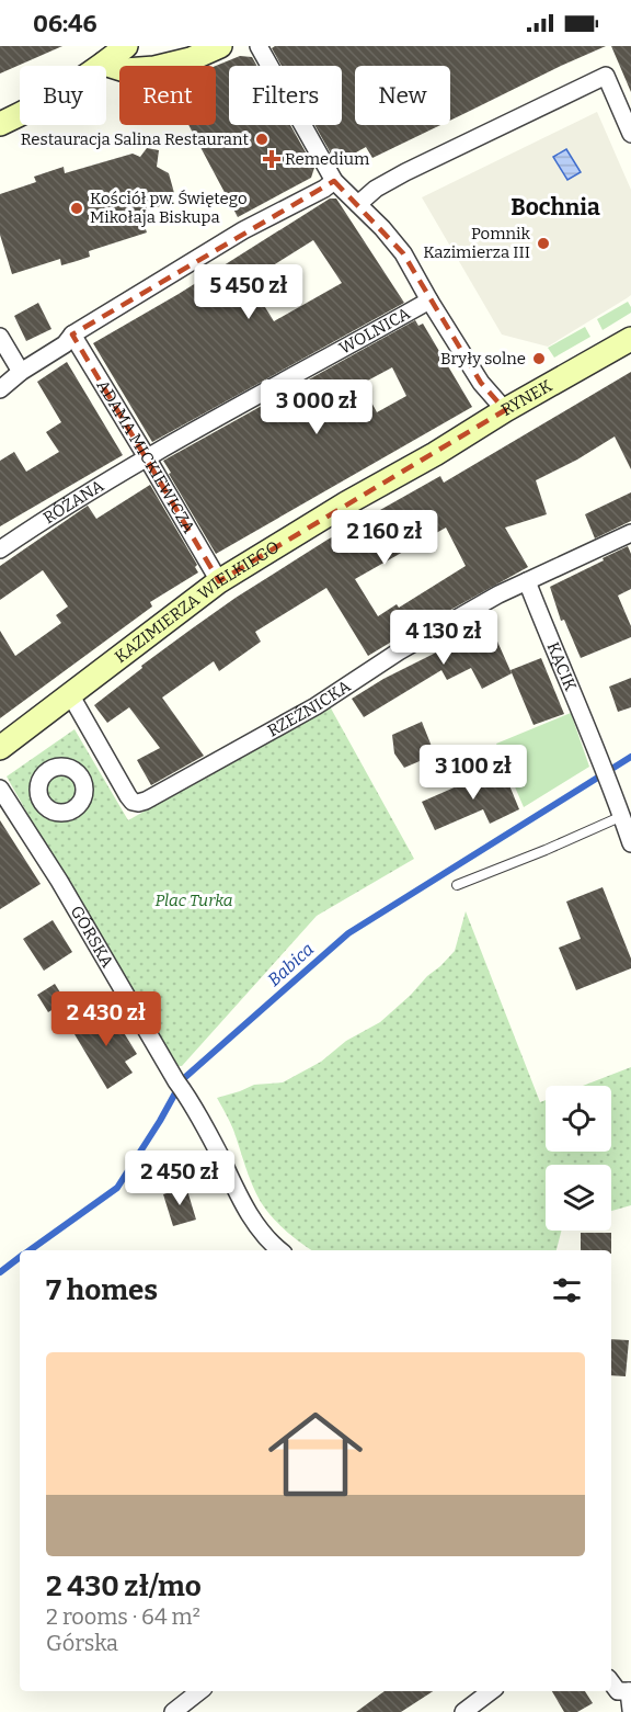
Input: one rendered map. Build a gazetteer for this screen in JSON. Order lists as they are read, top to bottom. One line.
{"streets":{"street":["WOLNICA","RYNEK","ADAMA MICKIEWICZA","RÓŻANA","KAZIMIERZA WIELKIEGO","KĄCIK","RZEŹNICKA","GÓRSKA"]},"crossings":[["WOLNICA","RYNEK"],["WOLNICA","ADAMA MICKIEWICZA"],["WOLNICA","RÓŻANA"],["RYNEK","KAZIMIERZA WIELKIEGO"],["ADAMA MICKIEWICZA","RÓŻANA"],["ADAMA MICKIEWICZA","KAZIMIERZA WIELKIEGO"],["KAZIMIERZA WIELKIEGO","RZEŹNICKA"],["KĄCIK","RZEŹNICKA"]],"districts":["Bochnia"],"water":["Babica"],"parks":["Plac Turka"],"places":{"other":["Restauracja Salina Restaurant","Kościół pw. Świętego Mikołaja Biskupa","Pomnik Kazimierza III","Bryły solne"],"health":["Remedium"]},"page":{"status":"06:46","chip":["Buy","Rent","Filters","New"],"price":["5 450 zł","3 000 zł","2 160 zł","4 130 zł","3 100 zł","2 430 zł","2 450 zł"],"heading":"7 homes","list":[{"name":"2 430 zł/mo","note":"2 rooms · 64 m² · Górska"}]}}
